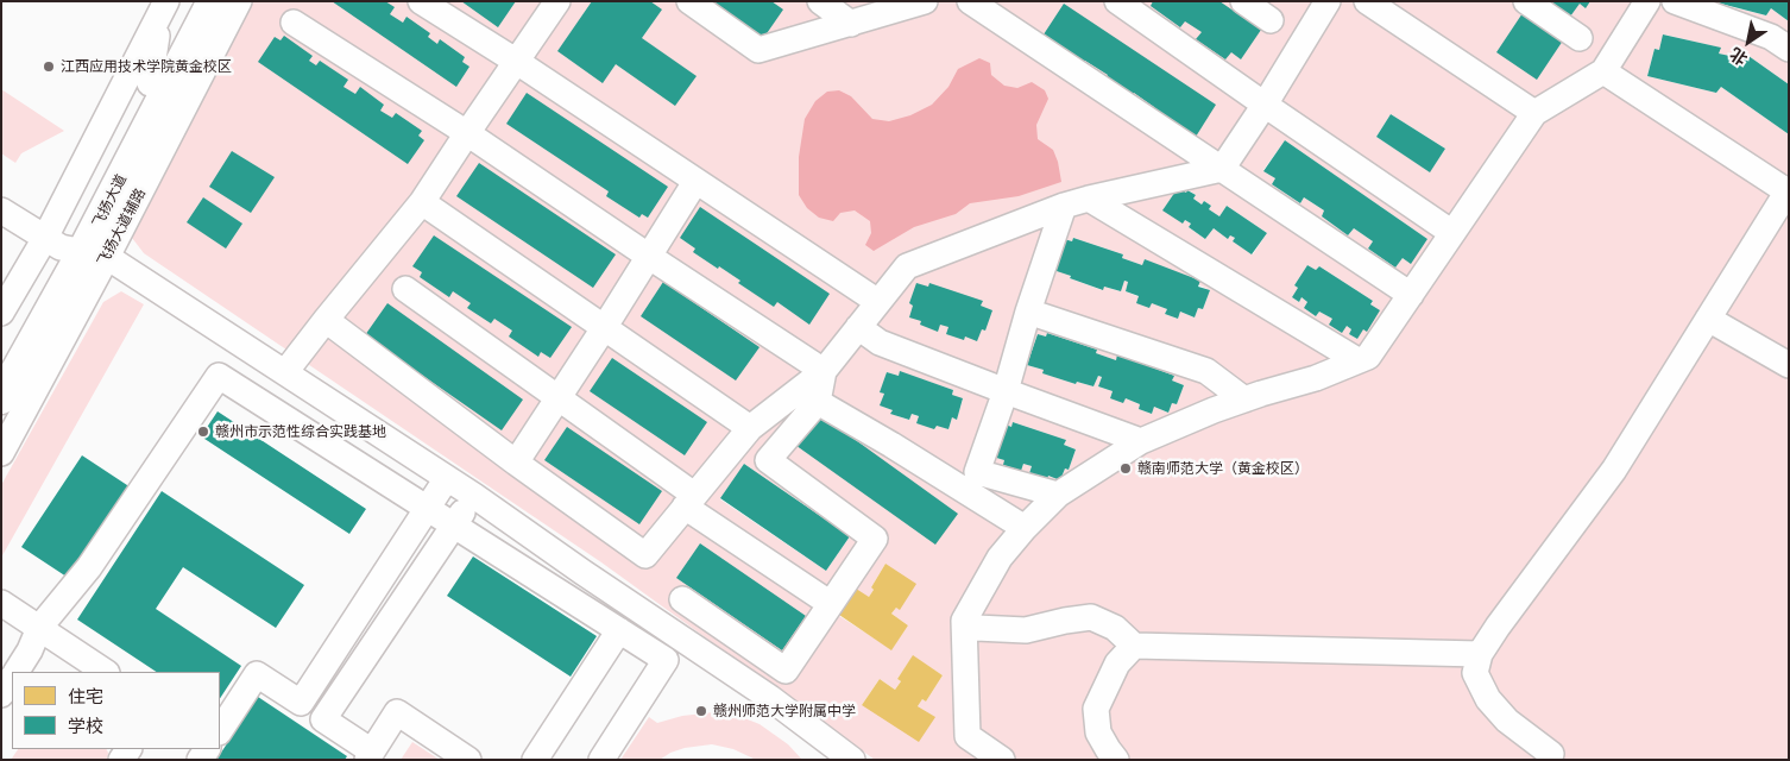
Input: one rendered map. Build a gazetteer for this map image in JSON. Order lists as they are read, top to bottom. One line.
{"streets":{"main road":["飞扬大道"],"street":["飞扬大道辅路"]},"crossings":[["飞扬大道","飞扬大道辅路"]],"places":["江西应用技术学院黄金校区","赣州市示范性综合实践基地","赣南师范大学（黄金校区）","赣州师范大学附属中学"],"legend":["住宅","学校"],"north":"bottom left"}
